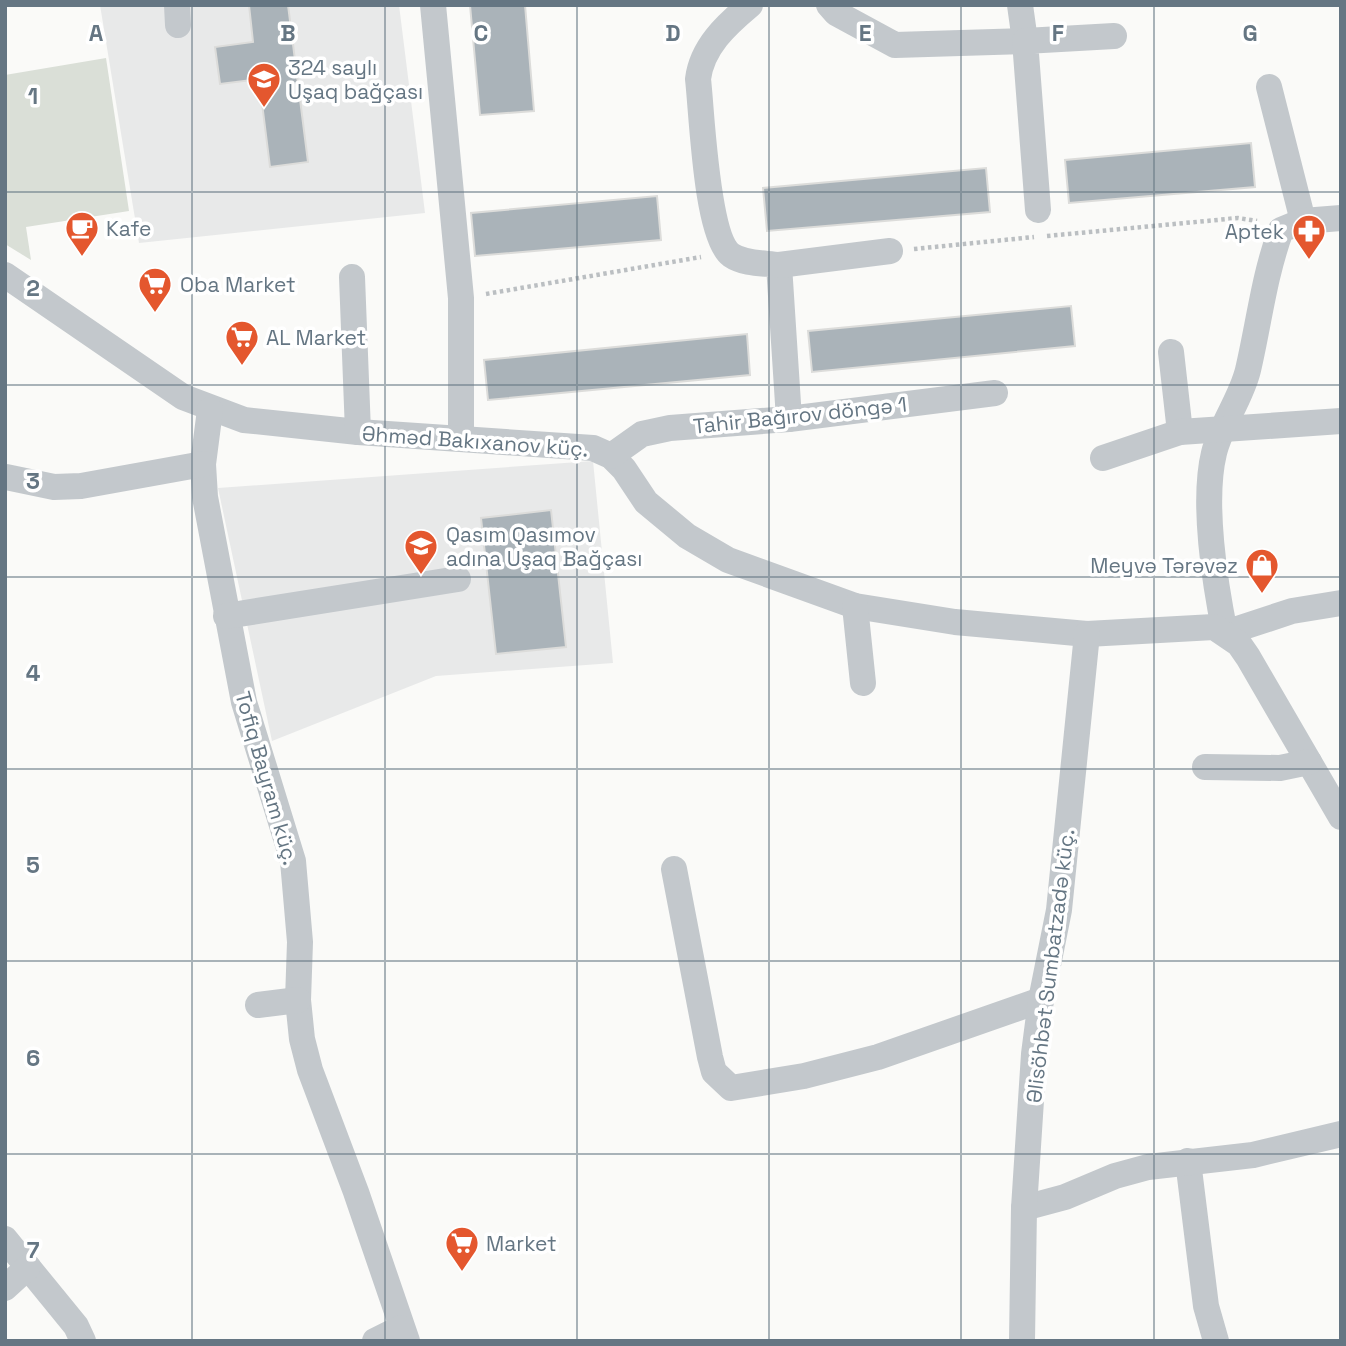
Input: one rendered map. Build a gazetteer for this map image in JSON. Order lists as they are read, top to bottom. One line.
{"streets":{"street":["Tahir Bağırov döngə 1","Əhməd Bakıxanov küç.","Tofiq Bayram küç.","Əlisöhbət Sumbatzadə küç."]},"crossings":[["Tahir Bağırov döngə 1","Əhməd Bakıxanov küç."],["Əhməd Bakıxanov küç.","Tofiq Bayram küç."],["Əhməd Bakıxanov küç.","Əlisöhbət Sumbatzadə küç."]],"places":{"school or university":["324 saylı Uşaq bağçası","Qasım Qasımov adına Uşaq Bağçası"],"cafe":["Kafe"],"pharmacy":["Aptek"],"supermarket":["Oba Market","AL Market","Market"],"shop":["Meyvə Tərəvəz"]},"grid":{"columns":["A","B","C","D","E","F","G"],"rows":["1","2","3","4","5","6","7"]}}
